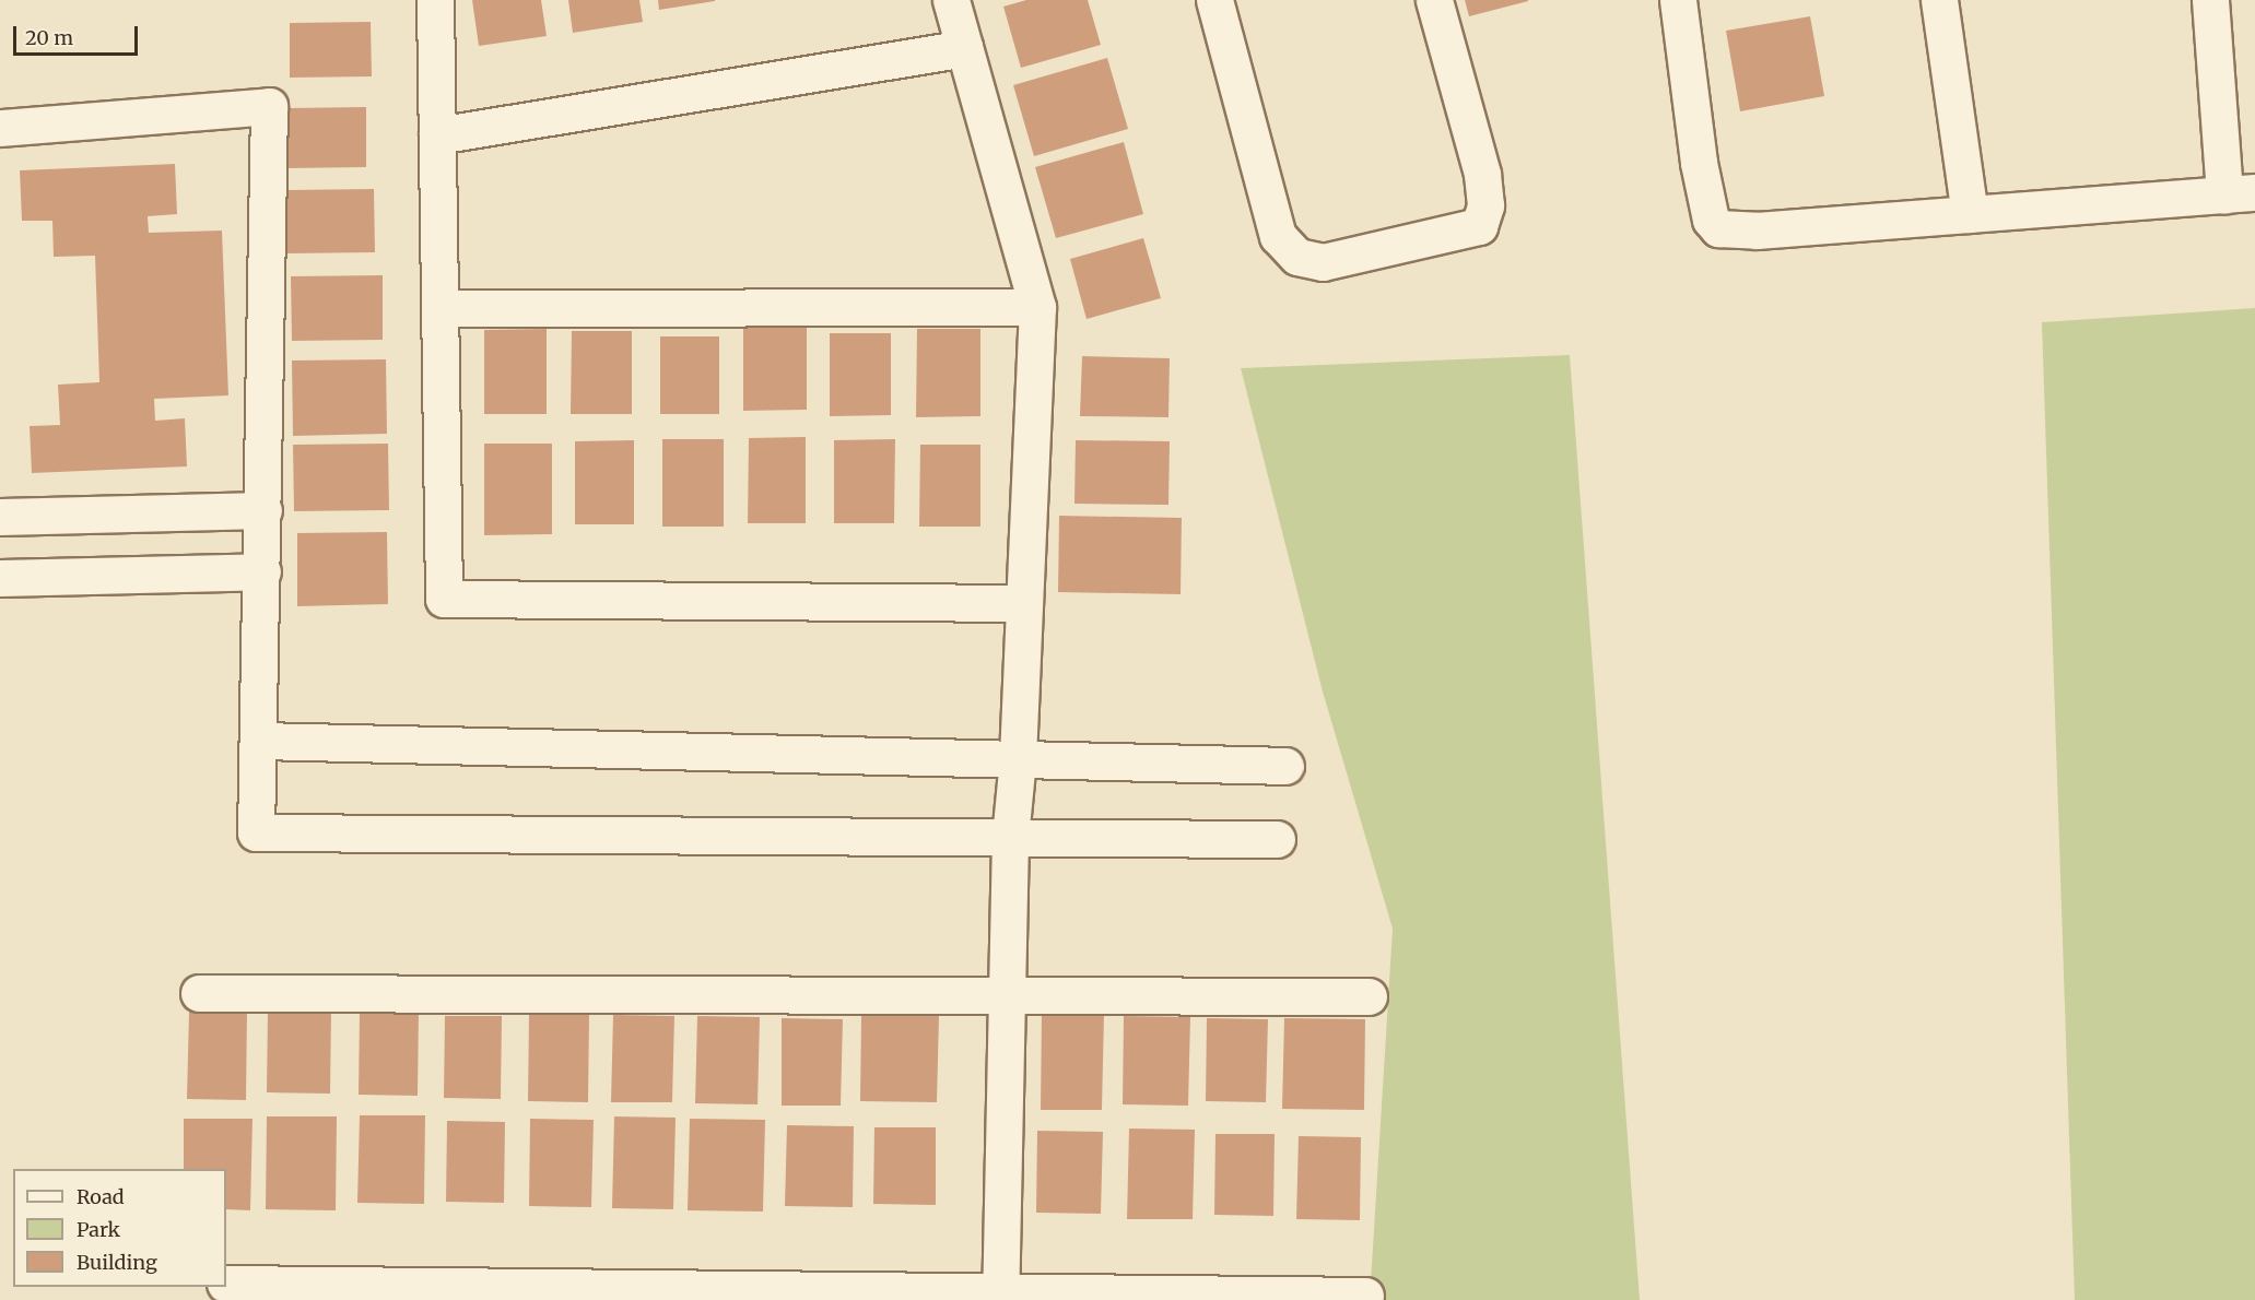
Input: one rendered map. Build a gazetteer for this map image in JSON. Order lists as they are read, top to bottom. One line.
{"legend":["Road","Park","Building"],"scale_bar":"20 m"}
